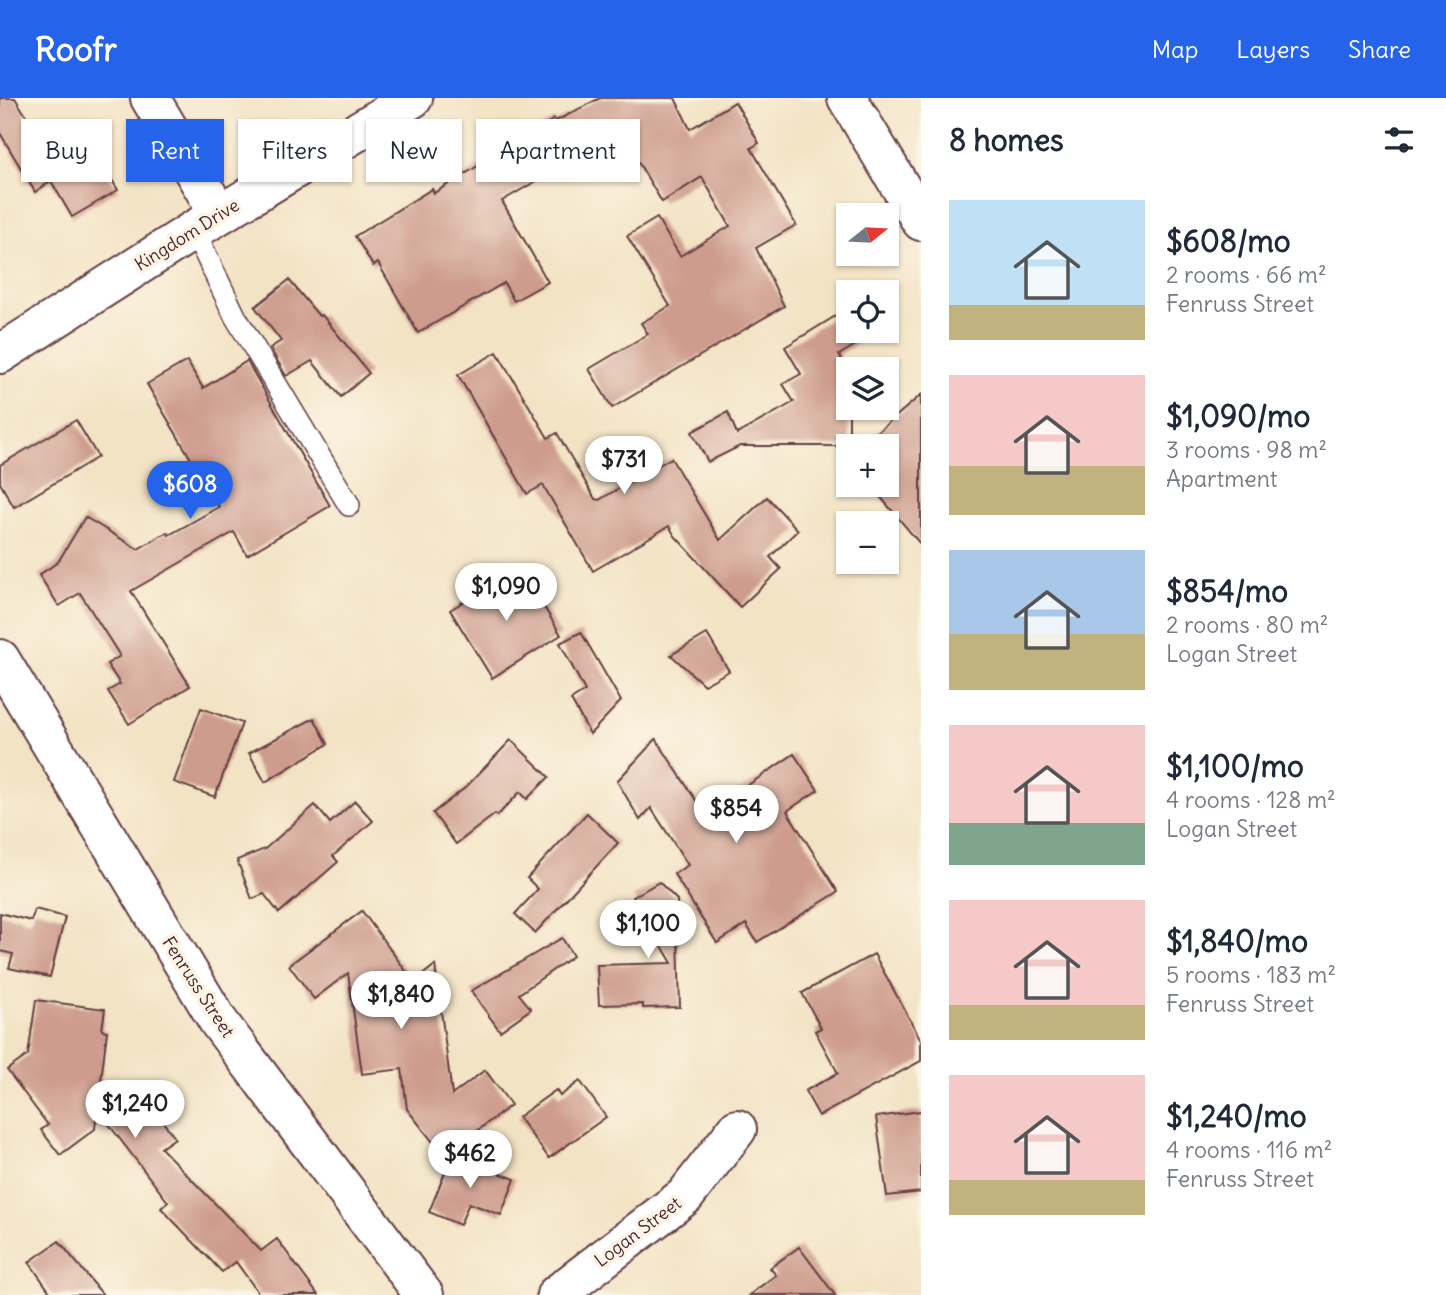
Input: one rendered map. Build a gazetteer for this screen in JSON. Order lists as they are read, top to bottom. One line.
{"streets":{"street":["Kingdom Drive","Fenruss Street","Logan Street"]},"north":"right","page":{"header":"Roofr","nav":["Map","Layers","Share"],"heading":"8 homes","chip":["Buy","Rent","Filters","New","Apartment"],"list":[{"name":"$608/mo","note":"2 rooms · 66 m² · Fenruss Street"},{"name":"$1,090/mo","note":"3 rooms · 98 m² · Apartment"},{"name":"$854/mo","note":"2 rooms · 80 m² · Logan Street"},{"name":"$1,100/mo","note":"4 rooms · 128 m² · Logan Street"},{"name":"$1,840/mo","note":"5 rooms · 183 m² · Fenruss Street"},{"name":"$1,240/mo","note":"4 rooms · 116 m² · Fenruss Street"}],"map_buttons":["+","−"],"price":["$731","$608","$1,090","$854","$1,100","$1,840","$1,240","$462"]}}
